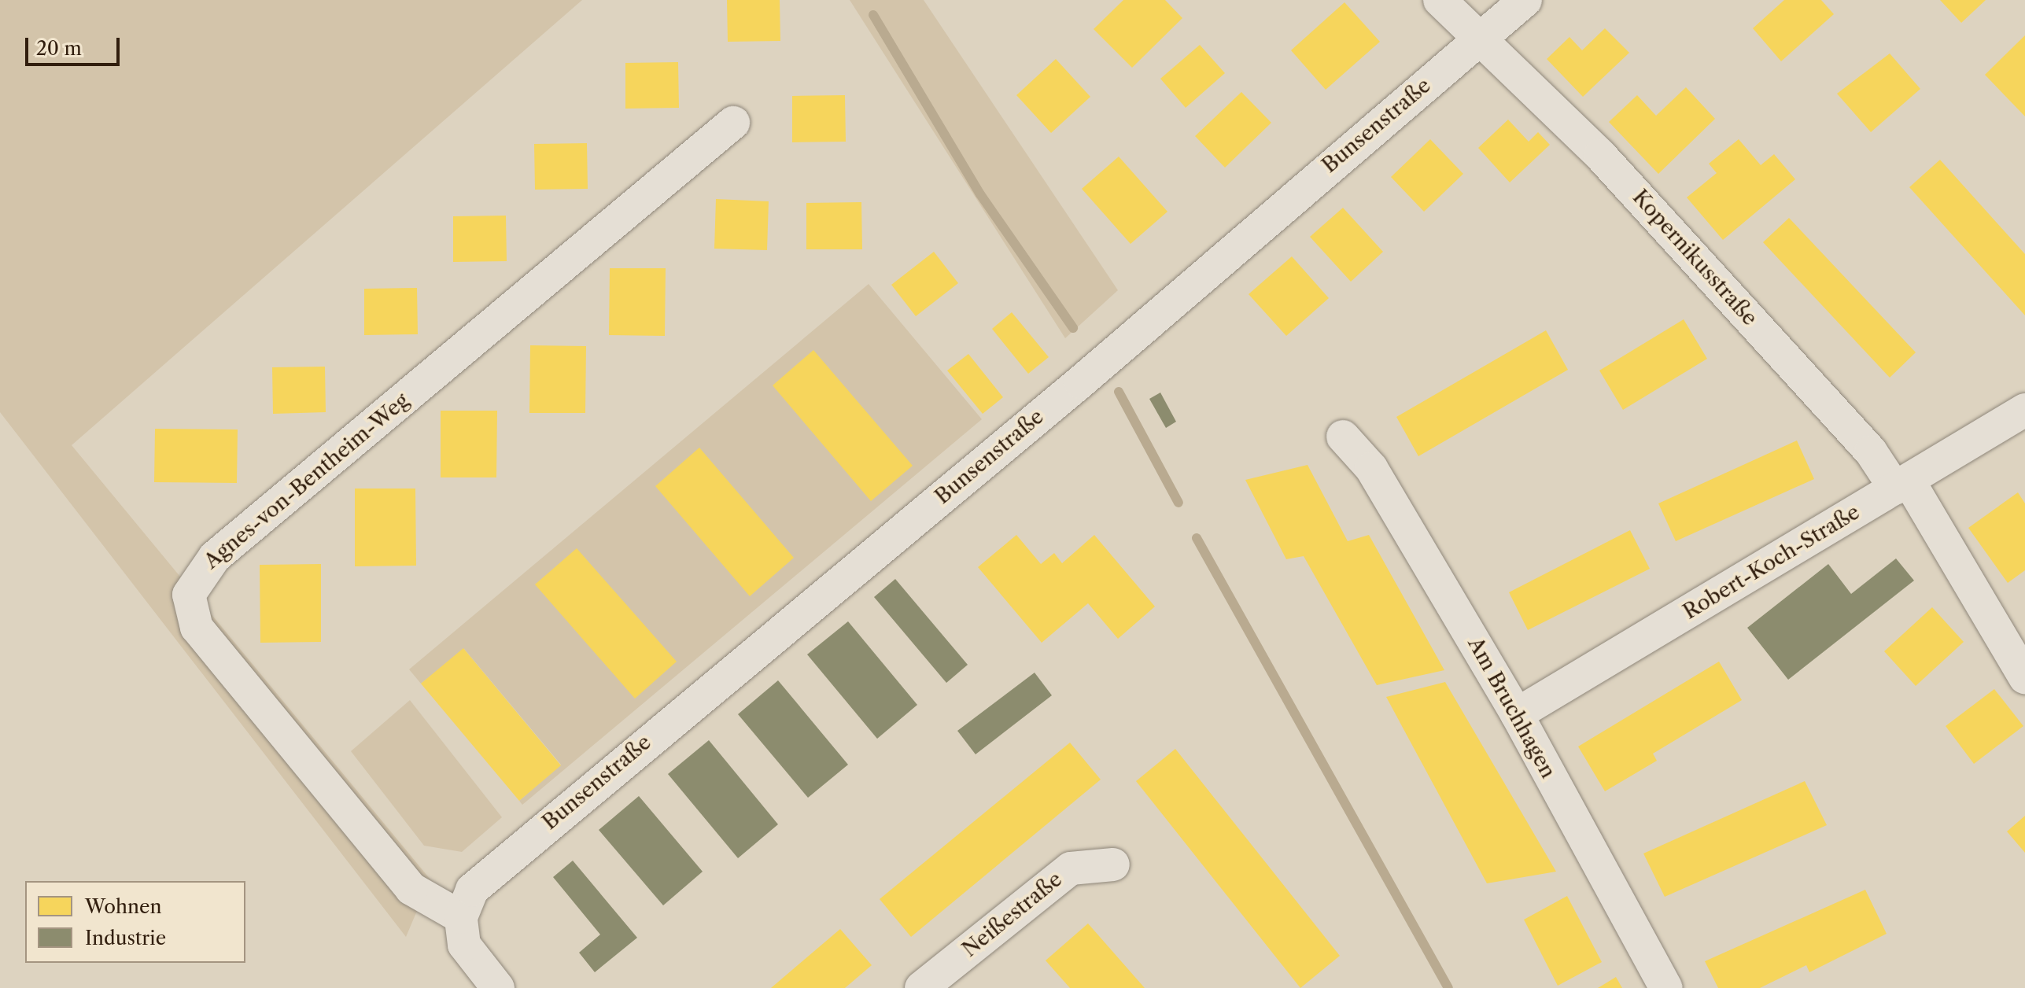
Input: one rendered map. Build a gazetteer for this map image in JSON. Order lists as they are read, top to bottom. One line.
{"streets":{"street":["Bunsenstraße","Kopernikusstraße","Agnes-von-Bentheim-Weg","Robert-Koch-Straße","Am Bruchhagen","Neißestraße"]},"crossings":[["Bunsenstraße","Kopernikusstraße"],["Bunsenstraße","Agnes-von-Bentheim-Weg"],["Kopernikusstraße","Robert-Koch-Straße"],["Robert-Koch-Straße","Am Bruchhagen"]],"legend":["Wohnen","Industrie"],"scale_bar":"20 m"}
